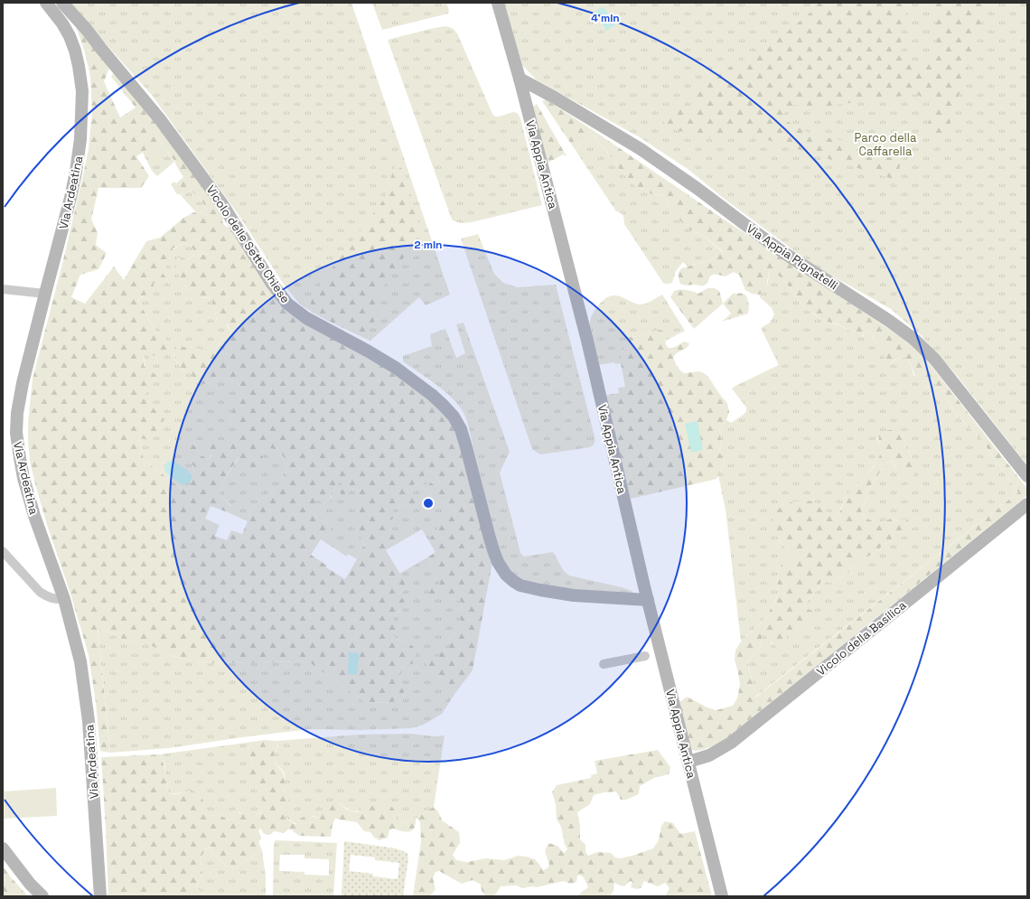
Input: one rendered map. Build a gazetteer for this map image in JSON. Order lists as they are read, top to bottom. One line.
{"streets":{"main road":["Via Appia Antica","Via Ardeatina","Vicolo delle Sette Chiese","Via Appia Pignatelli","Vicolo della Basilica"]},"crossings":[["Via Appia Antica","Vicolo delle Sette Chiese"],["Via Appia Antica","Via Appia Pignatelli"],["Via Appia Antica","Vicolo della Basilica"]],"parks":["Parco della Caffarella"],"rings":["4 min","2 min"]}
